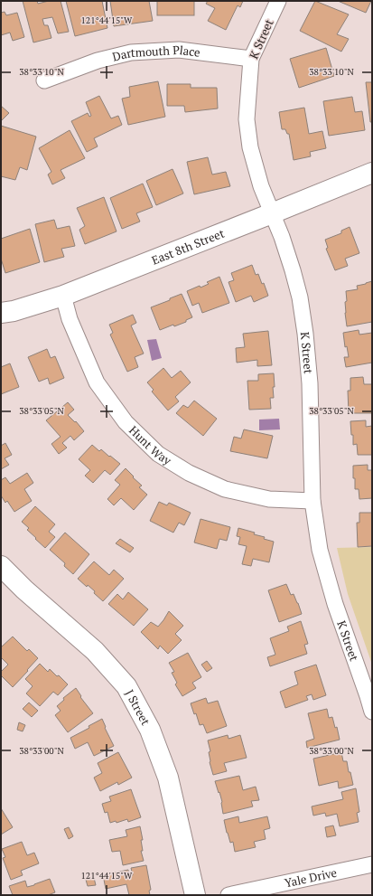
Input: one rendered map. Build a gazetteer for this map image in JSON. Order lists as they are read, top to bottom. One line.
{"streets":{"street":["K Street","Dartmouth Place","East 8th Street","Hunt Way","J Street","Yale Drive"]},"crossings":[["K Street","Dartmouth Place"],["K Street","East 8th Street"],["K Street","Hunt Way"],["East 8th Street","Hunt Way"]],"coordinates":["121°44'15\"W","38°33'10\"N","38°33'05\"N","38°33'00\"N"]}
